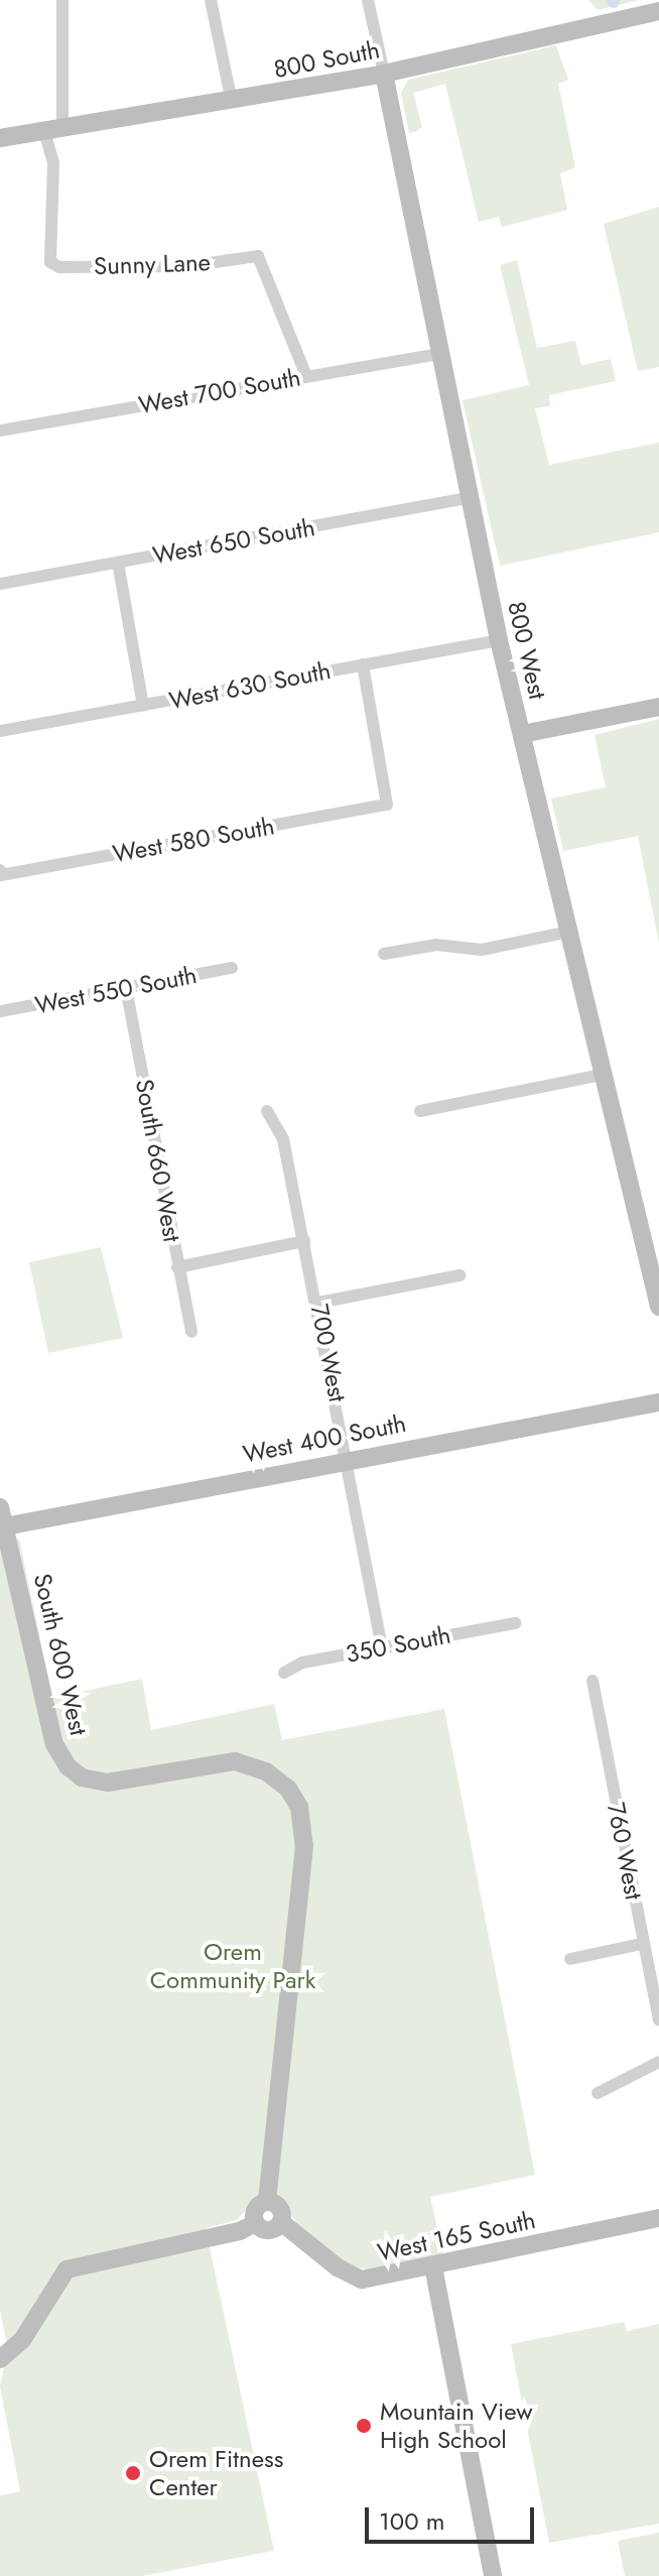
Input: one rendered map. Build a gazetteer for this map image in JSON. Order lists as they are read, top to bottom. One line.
{"streets":{"street":["800 South","Sunny Lane","West 700 South","West 650 South","800 West","West 630 South","West 580 South","West 550 South","South 660 West","700 West","West 400 South","350 South","South 600 West","760 West","West 165 South"]},"crossings":[["800 South","Sunny Lane"],["800 South","800 West"],["Sunny Lane","West 700 South"],["West 700 South","800 West"],["West 650 South","800 West"],["800 West","West 630 South"],["West 630 South","West 580 South"],["West 550 South","South 660 West"],["700 West","West 400 South"],["700 West","350 South"],["West 400 South","South 600 West"],["South 600 West","West 165 South"]],"parks":["Orem Community Park"],"places":["Mountain View High School","Orem Fitness Center"],"scale_bar":"100 m"}
